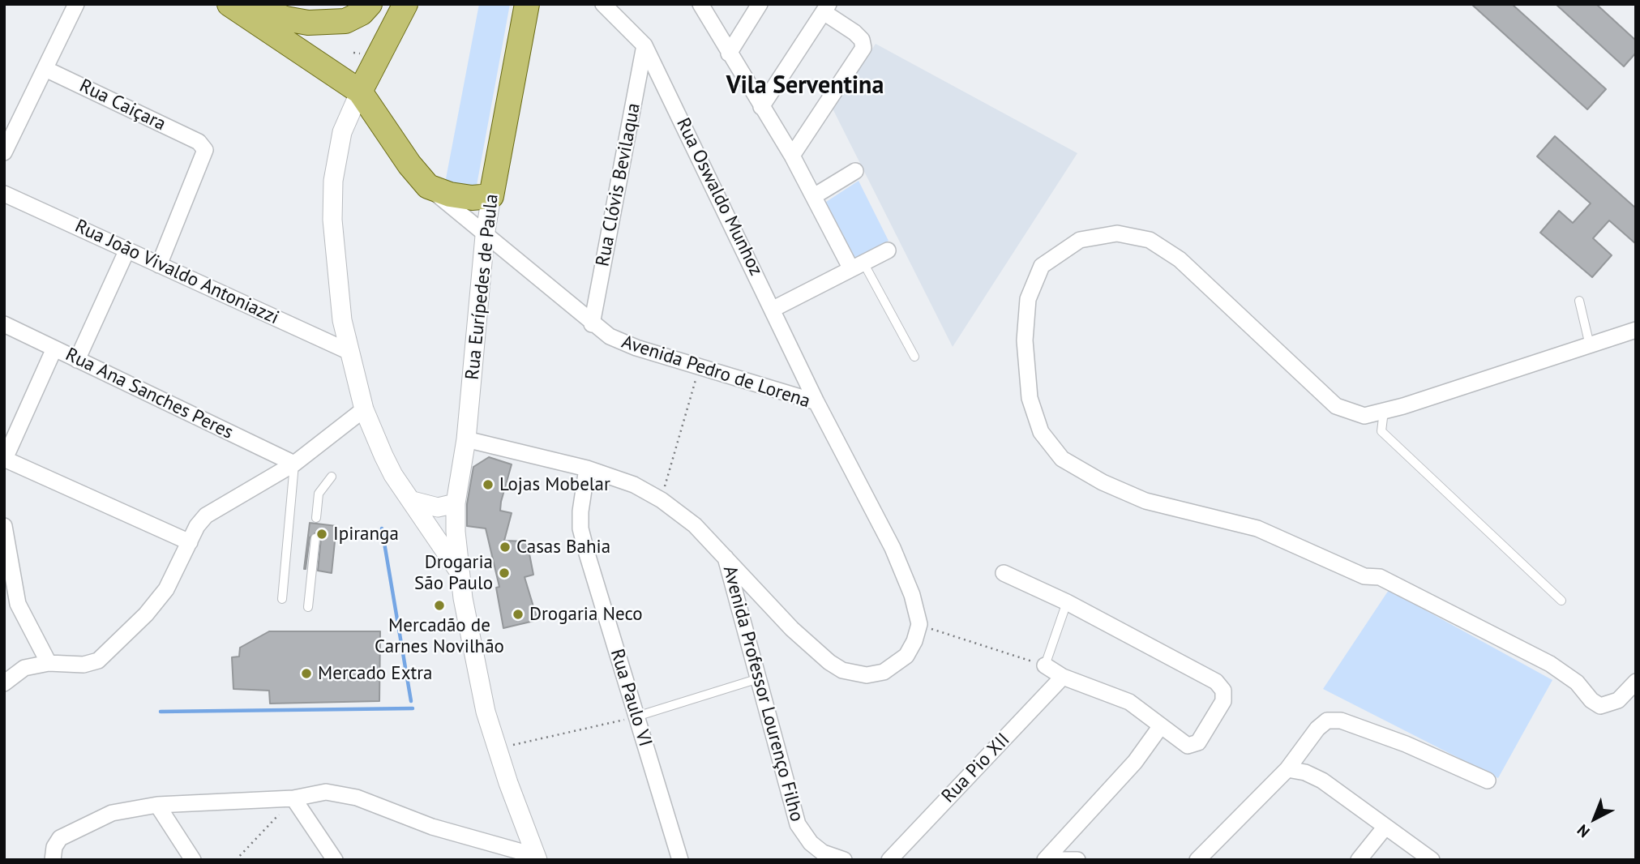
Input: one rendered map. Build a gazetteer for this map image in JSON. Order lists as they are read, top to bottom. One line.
{"streets":{"main road":["Rua Eurípedes de Paula","Avenida Pedro de Lorena"],"street":["Rua Caiçara","Rua Clóvis Bevilaqua","Rua Oswaldo Munhoz","Rua João Vivaldo Antoniazzi","Rua Ana Sanches Peres","Avenida Professor Lourenço Filho","Rua Paulo VI","Rua Pio XII"]},"crossings":[["Rua Caiçara","Rua João Vivaldo Antoniazzi"],["Rua Clóvis Bevilaqua","Rua Oswaldo Munhoz"],["Rua Clóvis Bevilaqua","Avenida Pedro de Lorena"],["Rua Oswaldo Munhoz","Avenida Pedro de Lorena"],["Rua Eurípedes de Paula","Avenida Pedro de Lorena"],["Rua Eurípedes de Paula","Avenida Professor Lourenço Filho"],["Avenida Professor Lourenço Filho","Rua Paulo VI"]],"districts":["Vila Serventina"],"places":["Lojas Mobelar","Ipiranga","Casas Bahia","Drogaria São Paulo","Mercadão de Carnes Novilhão","Drogaria Neco","Mercado Extra"],"north":"bottom left"}
